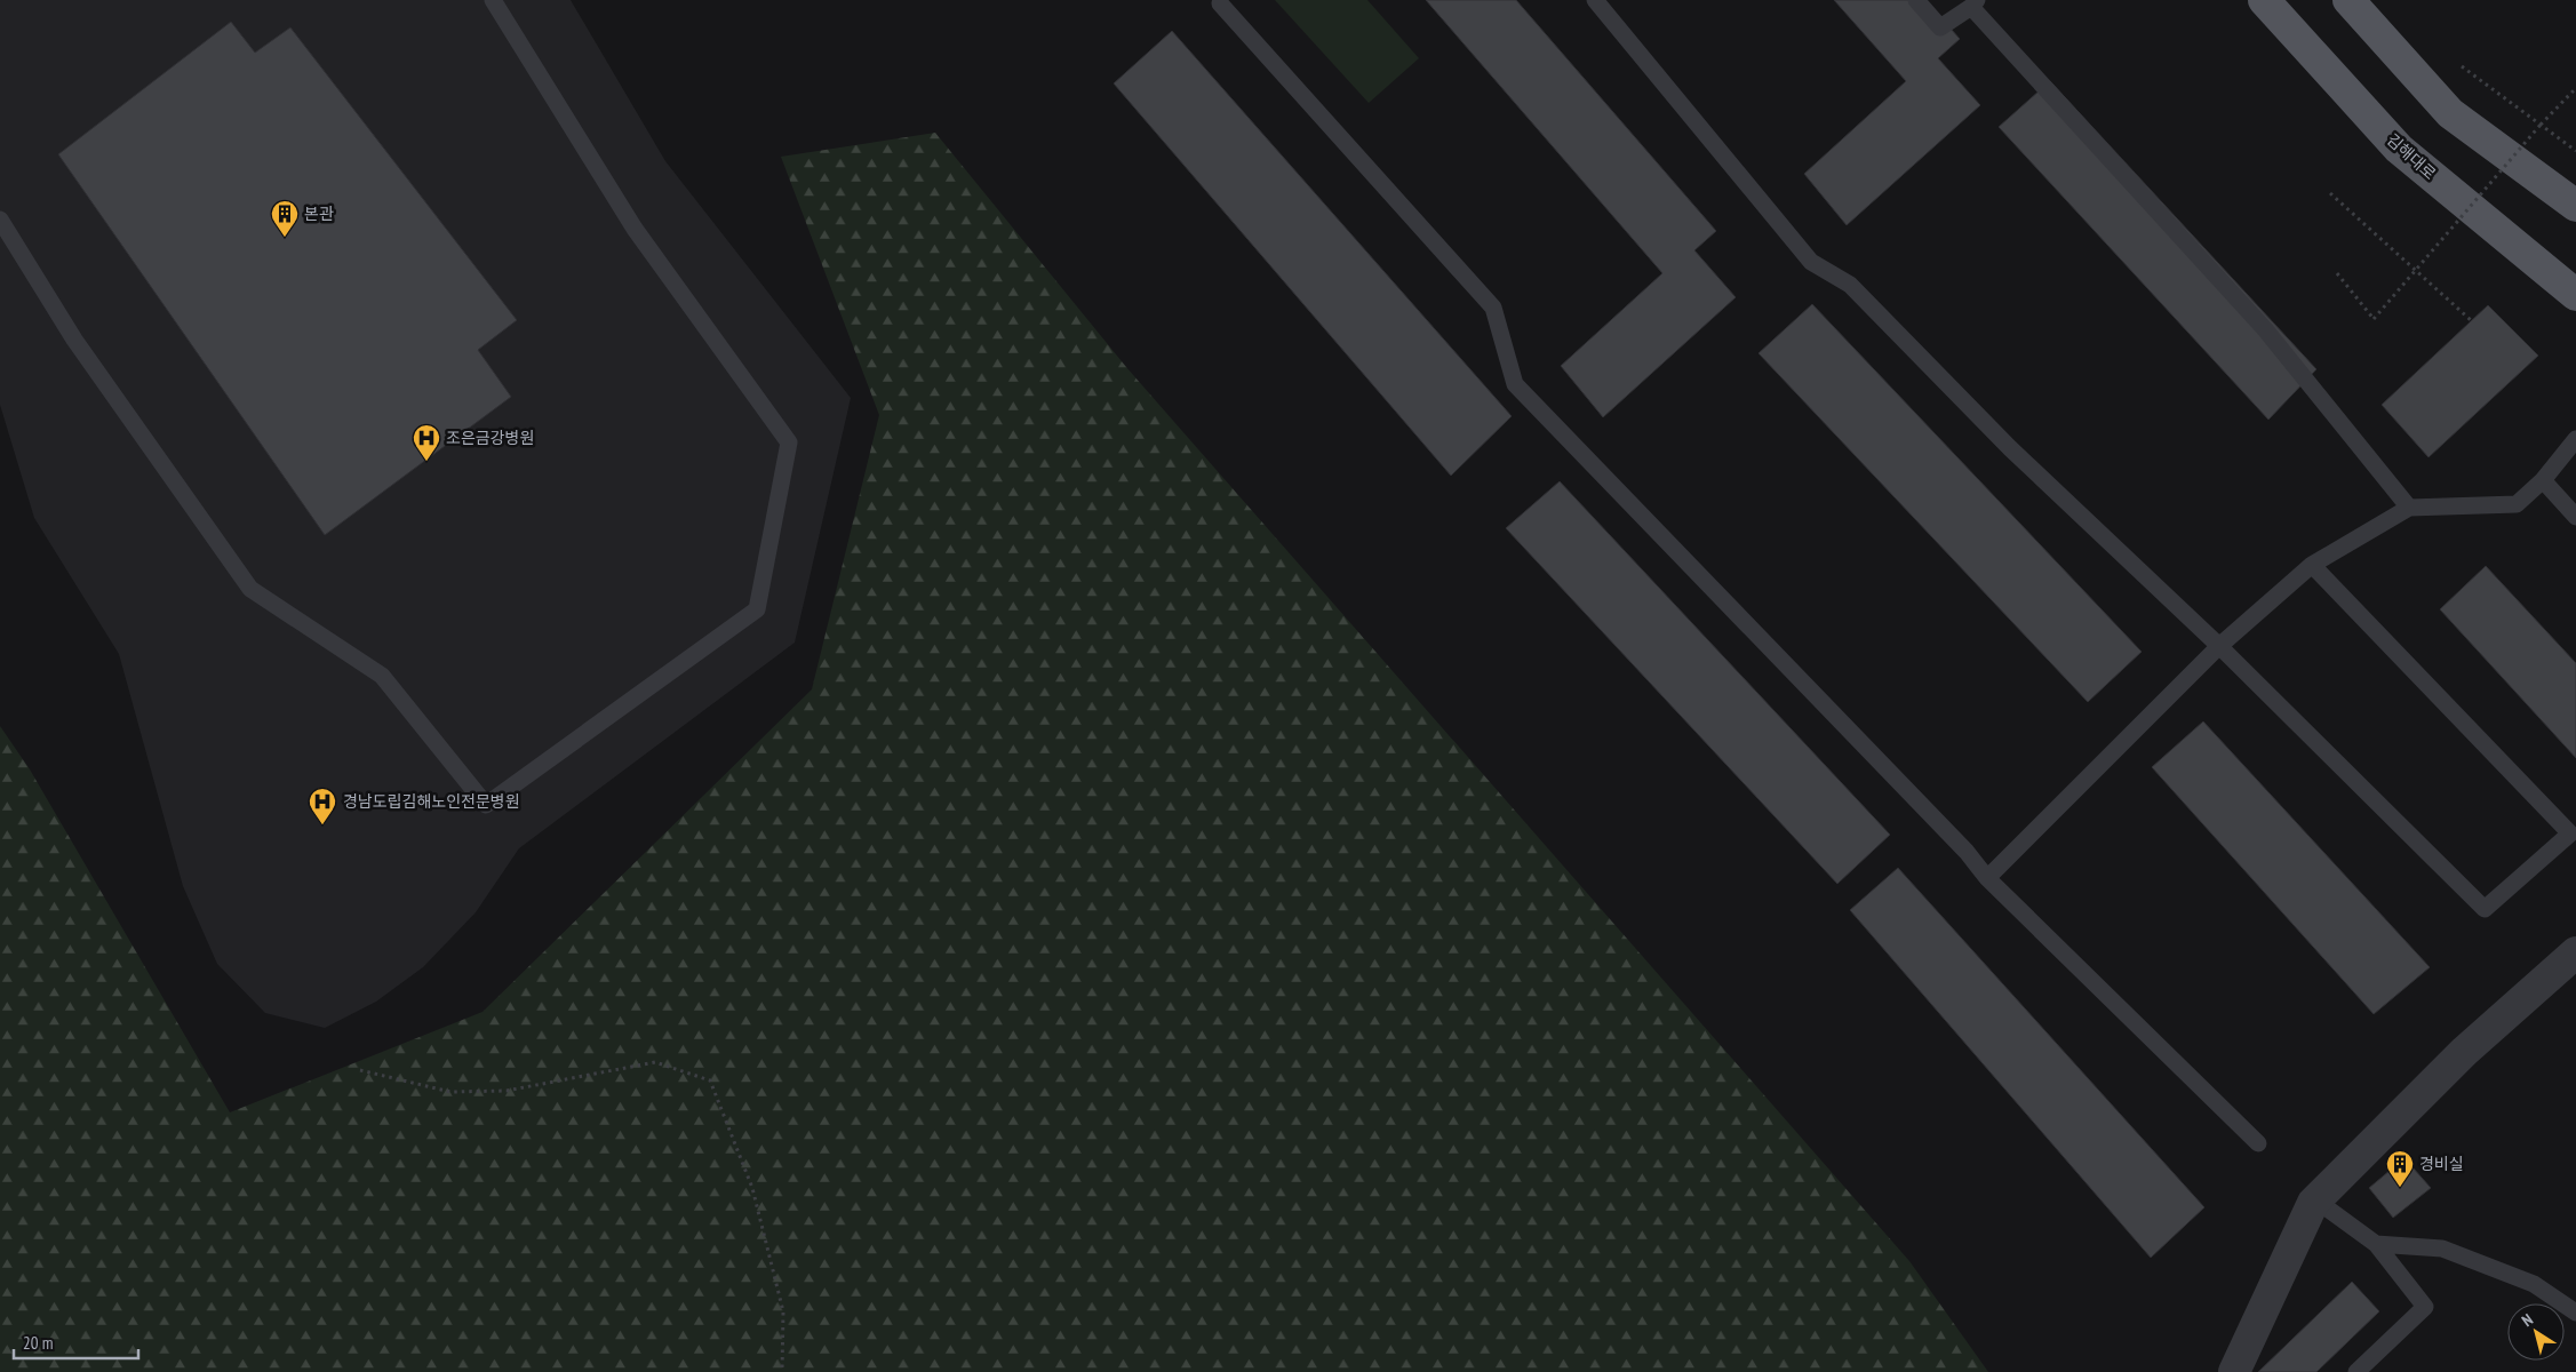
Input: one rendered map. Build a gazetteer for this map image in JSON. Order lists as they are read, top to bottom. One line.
{"streets":{"main road":["김해대로"]},"places":{"building":["본관","경비실"],"hospital":["조은금강병원","경남도립김해노인전문병원"]},"scale_bar":"20 m","north":"top left"}
